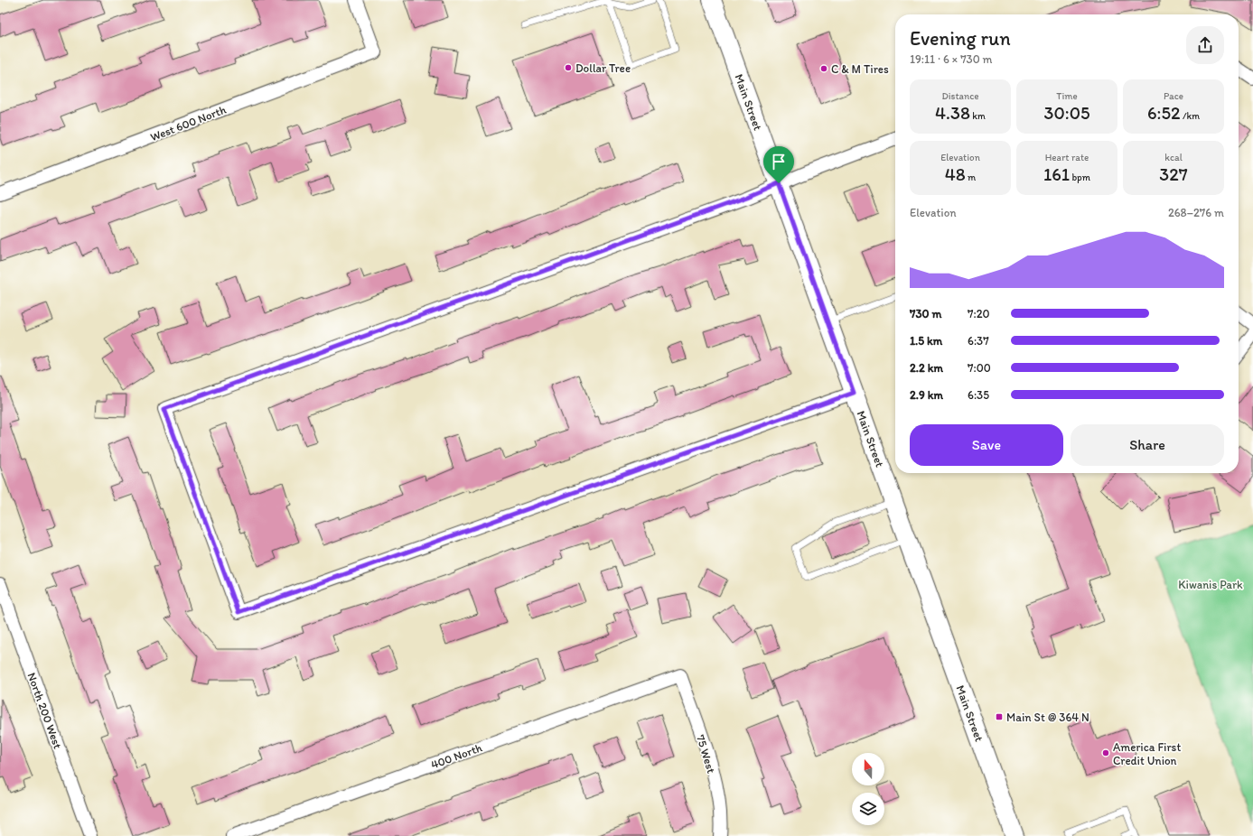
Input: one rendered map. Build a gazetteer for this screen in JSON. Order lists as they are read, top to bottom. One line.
{"streets":{"main road":["Main Street"],"street":["West 600 North","North 200 West","75 West","400 North"]},"crossings":[["75 West","400 North"]],"parks":["Kiwanis Park"],"places":{"other":["Dollar Tree","C & M Tires","America First Credit Union"],"transit":["Main St @ 364 N"]},"north":"top","page":{"heading":["Evening run","19:11 · 6 × 730 m"],"stats":[["Distance","4.38 km"],["Time","30:05"],["Pace","6:52 /km"],["Elevation","48 m"],["Heart rate","161 bpm"],["kcal","327"]],"chart":["Elevation","268–276 m"],"list":[{"name":"730 m","note":"7:20"},{"name":"1.5 km","note":"6:37"},{"name":"2.2 km","note":"7:00"},{"name":"2.9 km","note":"6:35"}],"buttons":["Save","Share"]}}
